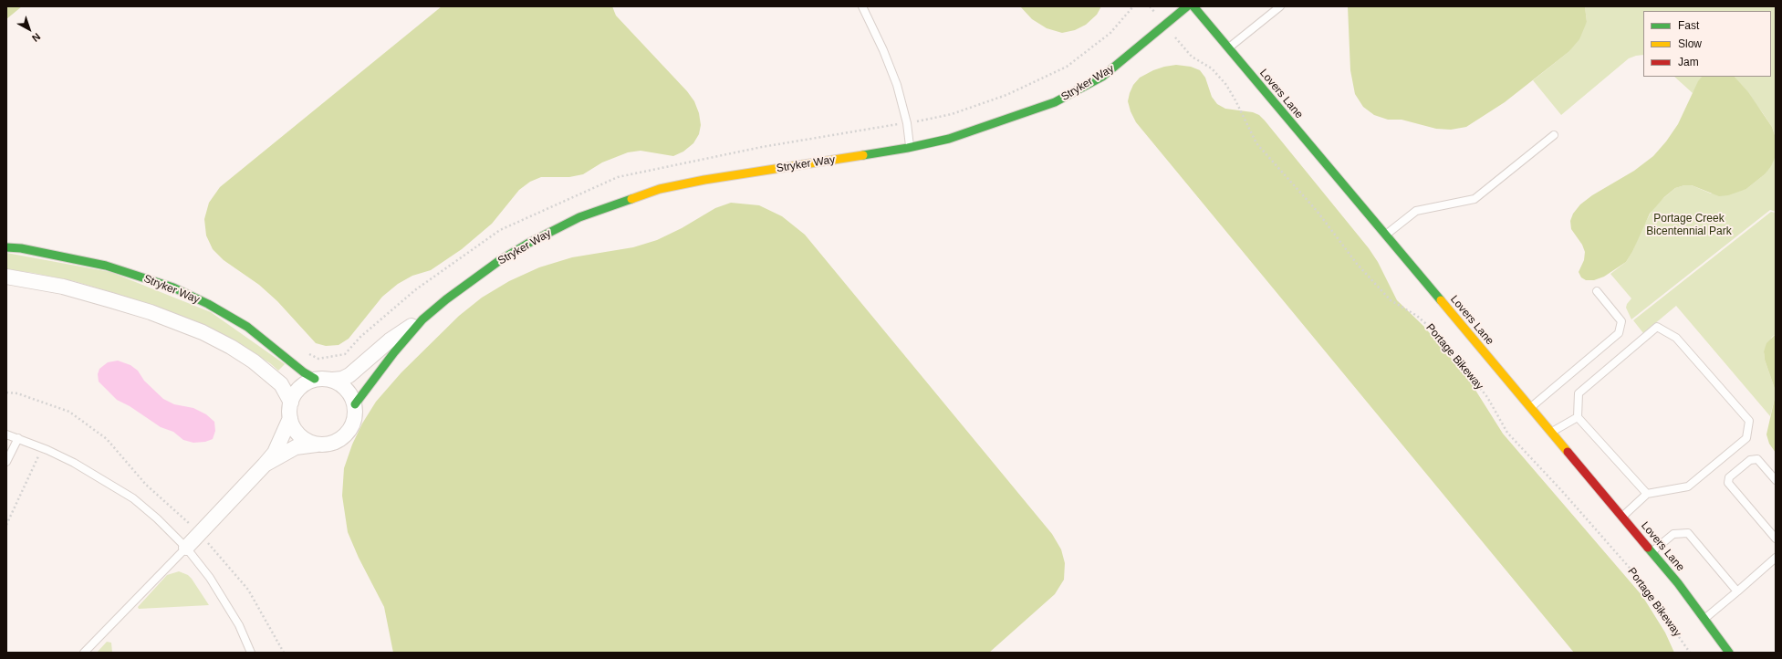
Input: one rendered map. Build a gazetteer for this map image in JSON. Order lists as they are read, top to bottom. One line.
{"streets":{"street":["Stryker Way","Lovers Lane"],"path":["Portage Bikeway"]},"parks":["Portage Creek Bicentennial Park"],"legend":["Fast","Slow","Jam"],"north":"bottom right"}
